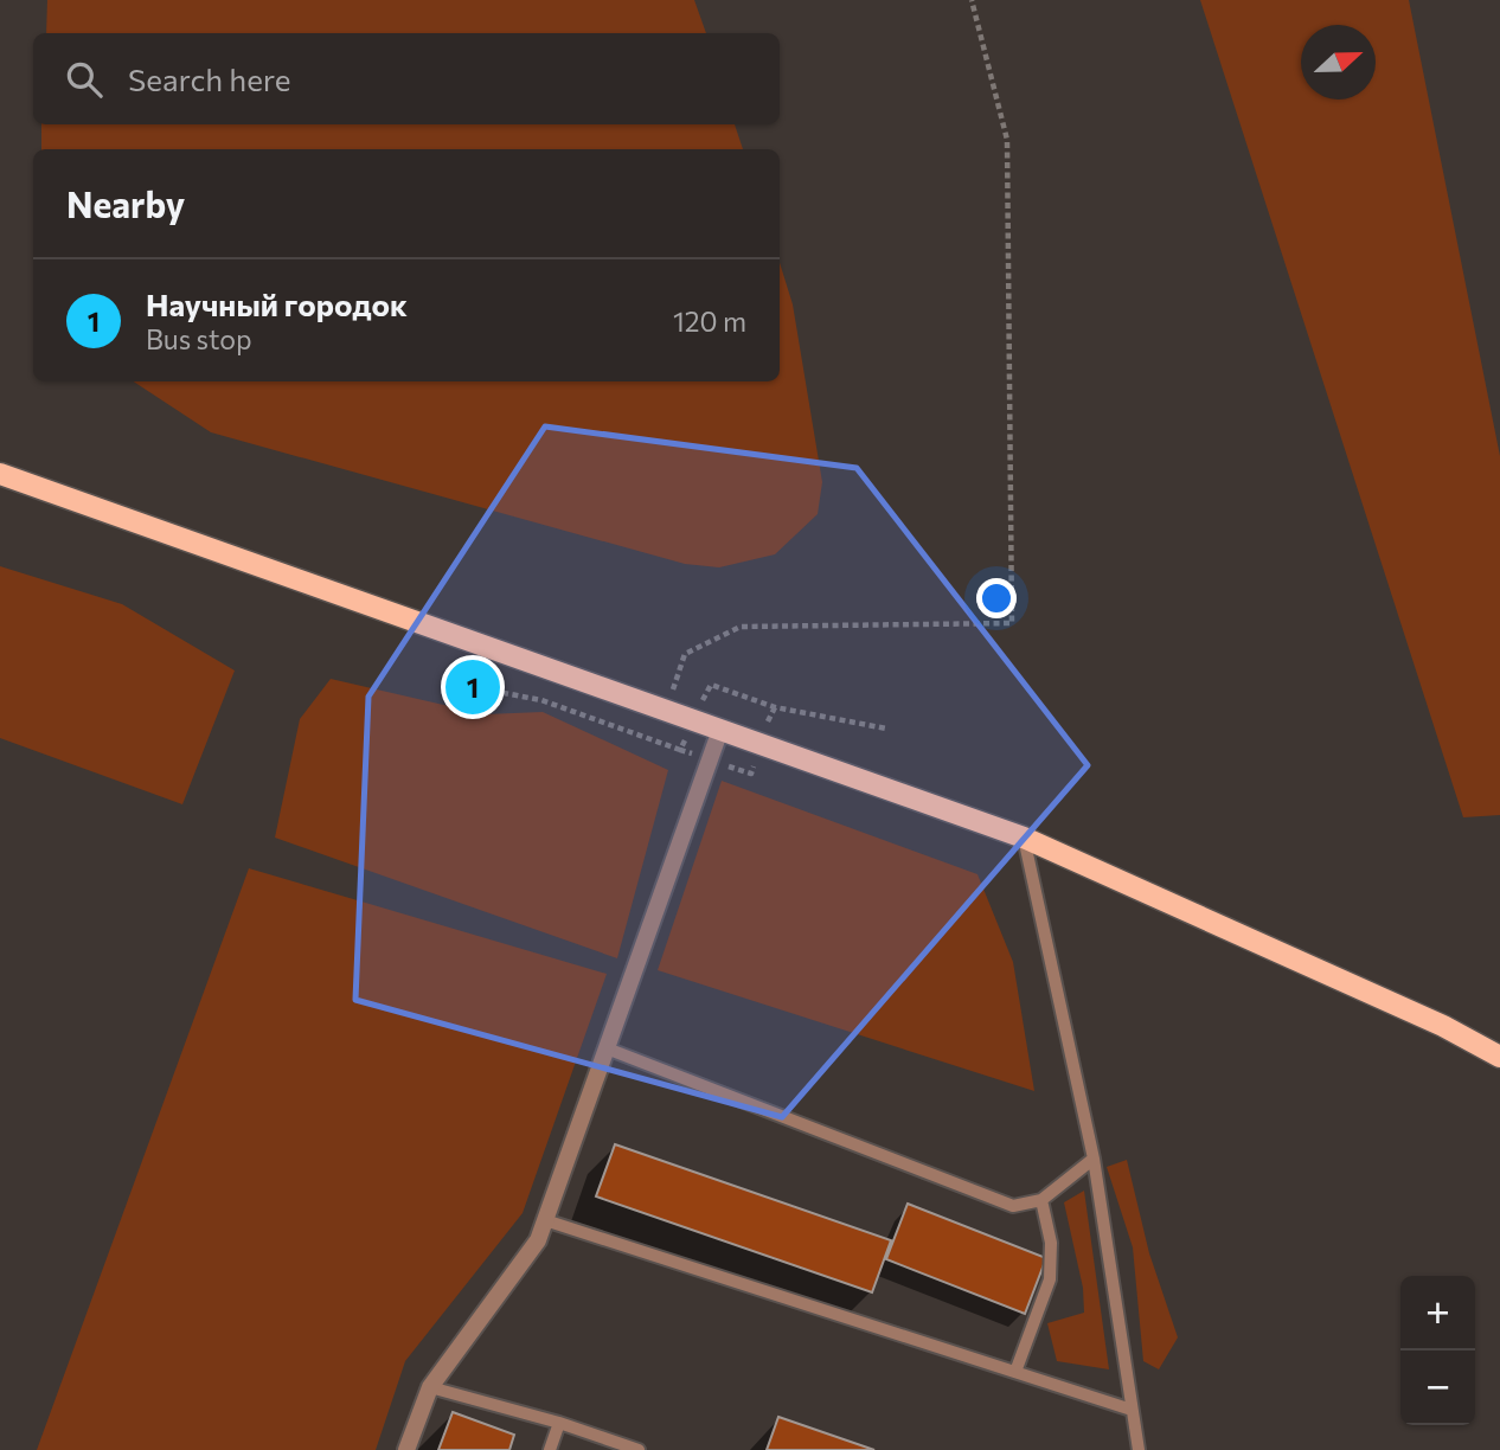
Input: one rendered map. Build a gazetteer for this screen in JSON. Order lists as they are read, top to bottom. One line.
{"north":"right","page":{"search":"Search here","heading":"Nearby","list":[{"mark":"1","name":"Научный городок","note":"Bus stop","value":"120 m"}],"pins":"1","map_buttons":["+","−"]}}
